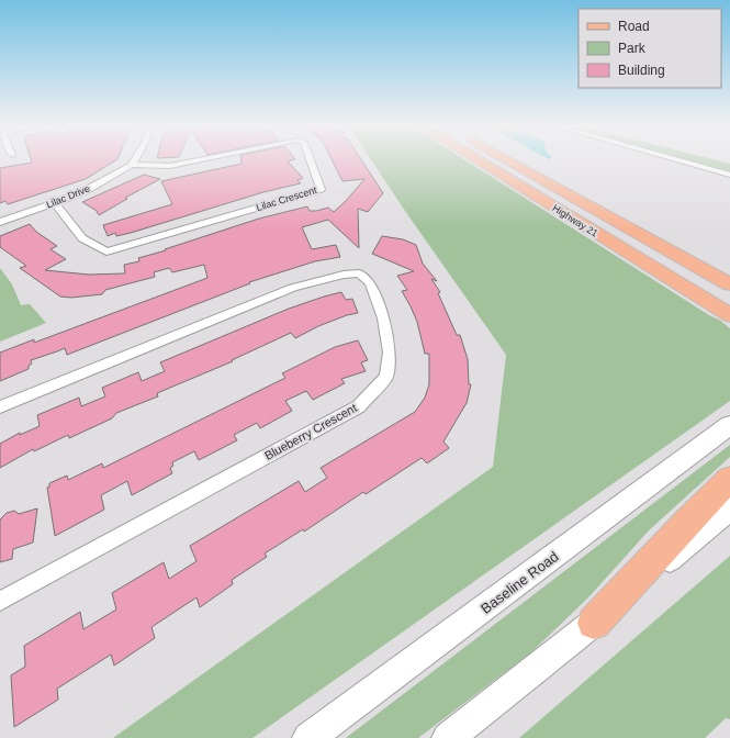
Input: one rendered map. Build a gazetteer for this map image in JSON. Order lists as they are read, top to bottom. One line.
{"streets":{"main road":["Highway 21","Baseline Road"],"street":["Lilac Drive","Lilac Crescent","Blueberry Crescent"]},"crossings":[["Lilac Drive","Lilac Crescent"]],"legend":["Road","Park","Building"]}
